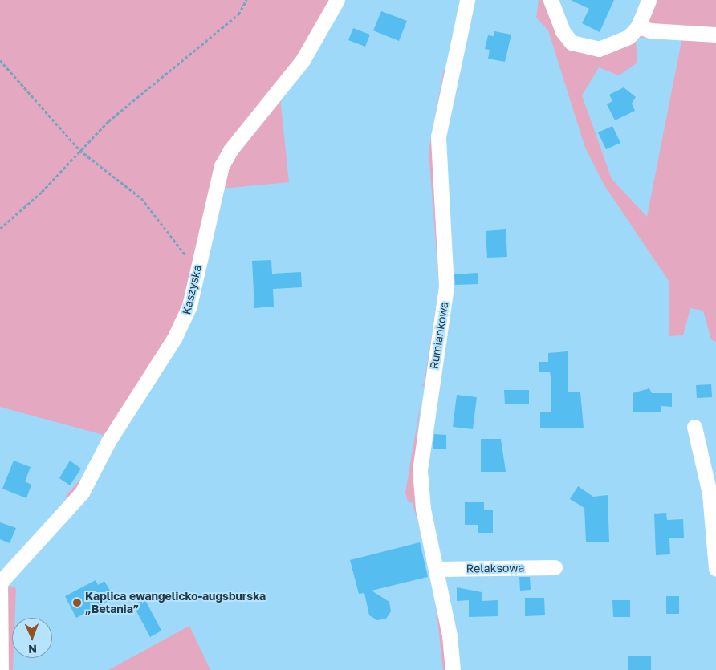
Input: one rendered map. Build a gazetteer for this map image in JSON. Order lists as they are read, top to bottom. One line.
{"streets":{"street":["Kaszyska","Rumiankowa","Relaksowa"]},"crossings":[["Rumiankowa","Relaksowa"]],"places":["Kaplica ewangelicko-augsburska „Betania”"],"north":"bottom"}
